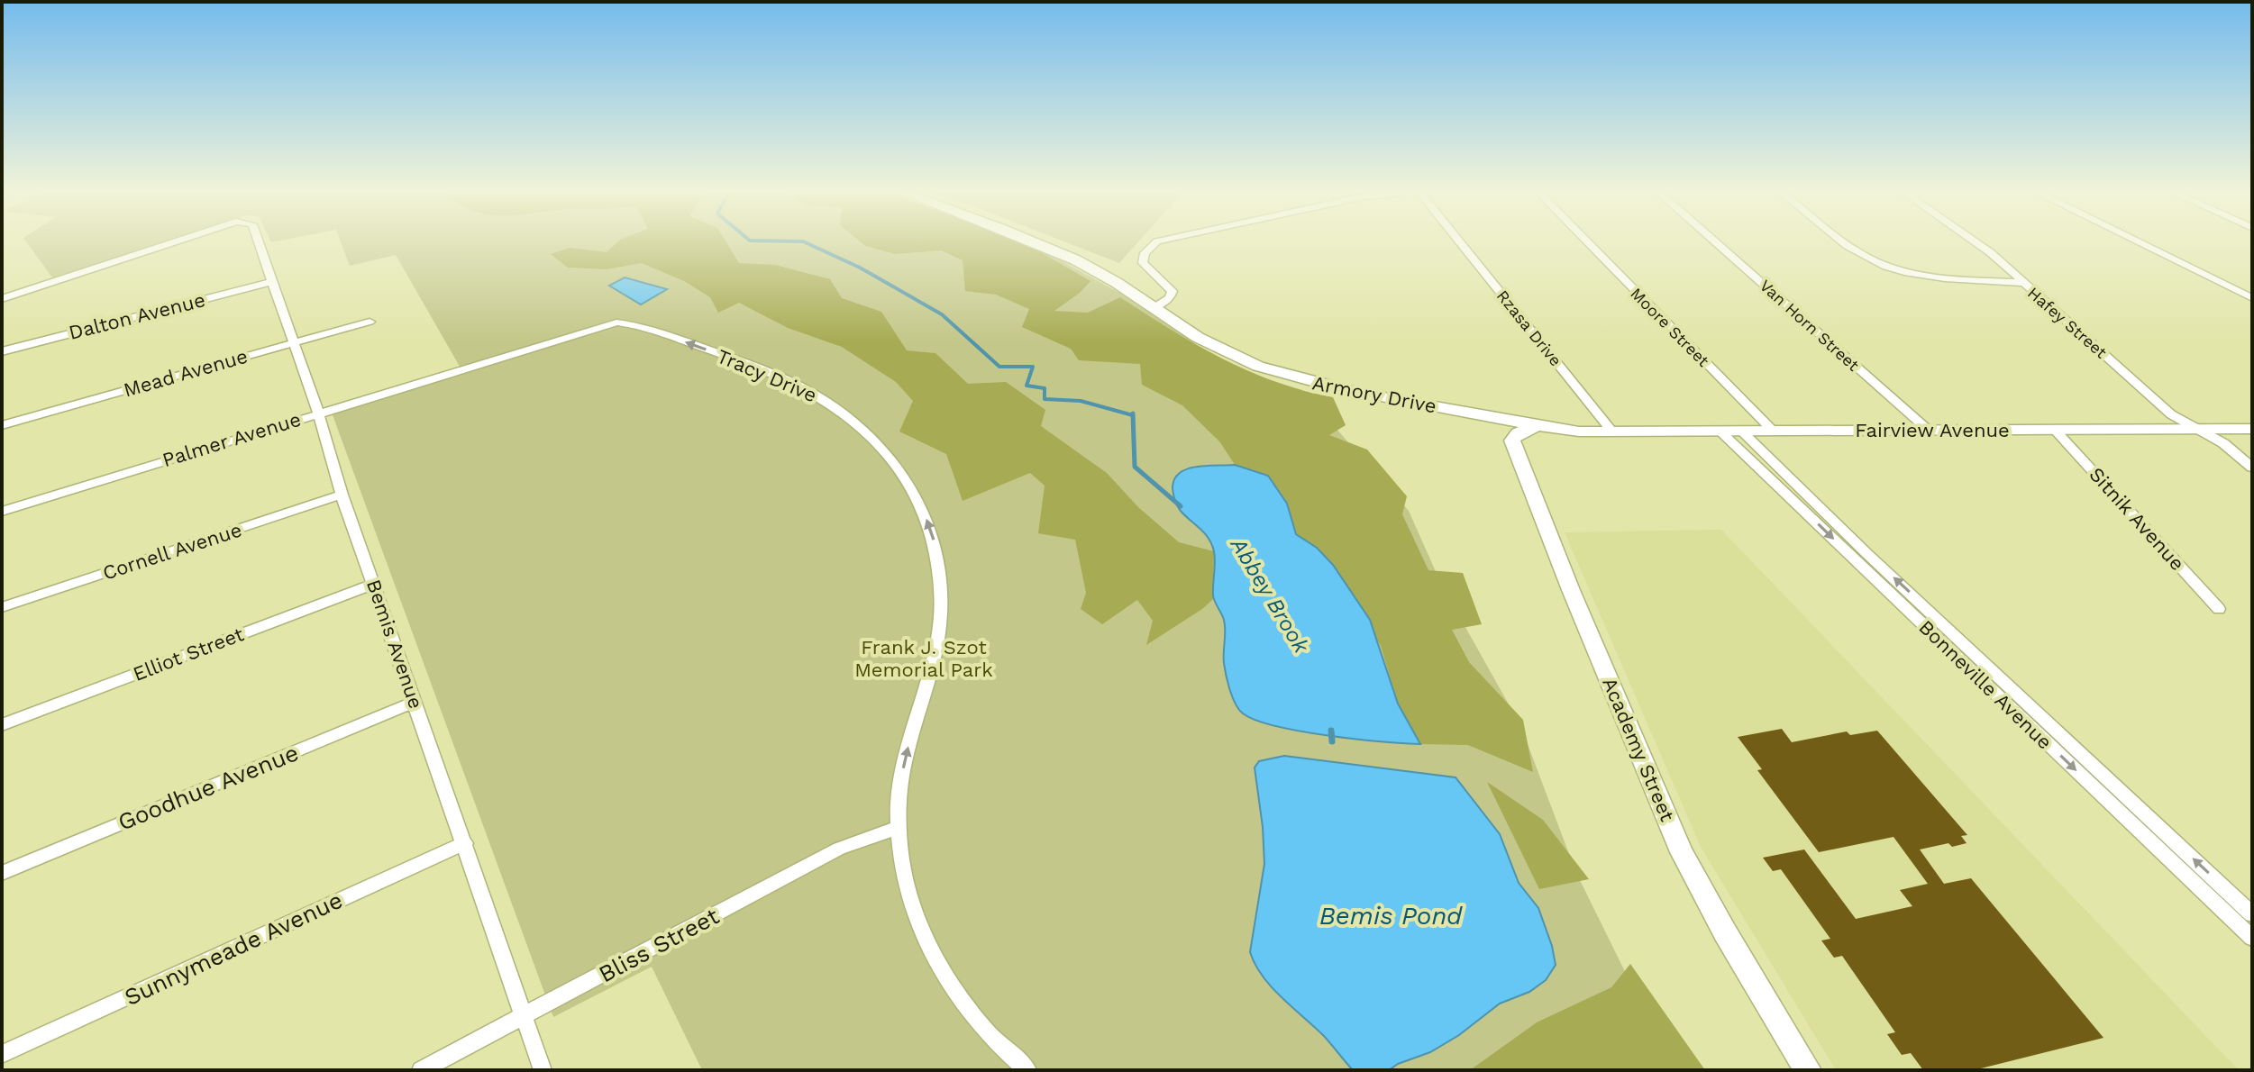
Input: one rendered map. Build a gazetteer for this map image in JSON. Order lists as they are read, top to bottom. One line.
{"streets":{"main road":["Armory Drive","Fairview Avenue","Academy Street"],"street":["Dalton Avenue","Hafey Street","Van Horn Street","Moore Street","Rzasa Drive","Mead Avenue","Tracy Drive","Palmer Avenue","Sitnik Avenue","Cornell Avenue","Bemis Avenue","Elliot Street","Bonneville Avenue","Goodhue Avenue","Bliss Street","Sunnymeade Avenue"]},"crossings":[["Dalton Avenue","Bemis Avenue"],["Hafey Street","Fairview Avenue"],["Van Horn Street","Fairview Avenue"],["Moore Street","Fairview Avenue"],["Rzasa Drive","Armory Drive"],["Rzasa Drive","Fairview Avenue"],["Mead Avenue","Bemis Avenue"],["Tracy Drive","Palmer Avenue"],["Tracy Drive","Bliss Street"],["Armory Drive","Fairview Avenue"],["Armory Drive","Academy Street"],["Fairview Avenue","Sitnik Avenue"],["Fairview Avenue","Bonneville Avenue"],["Palmer Avenue","Bemis Avenue"],["Cornell Avenue","Bemis Avenue"],["Bemis Avenue","Elliot Street"],["Bemis Avenue","Goodhue Avenue"],["Bemis Avenue","Bliss Street"],["Bemis Avenue","Sunnymeade Avenue"]],"water":["Abbey Brook","Bemis Pond"],"parks":["Frank J. Szot Memorial Park"]}
